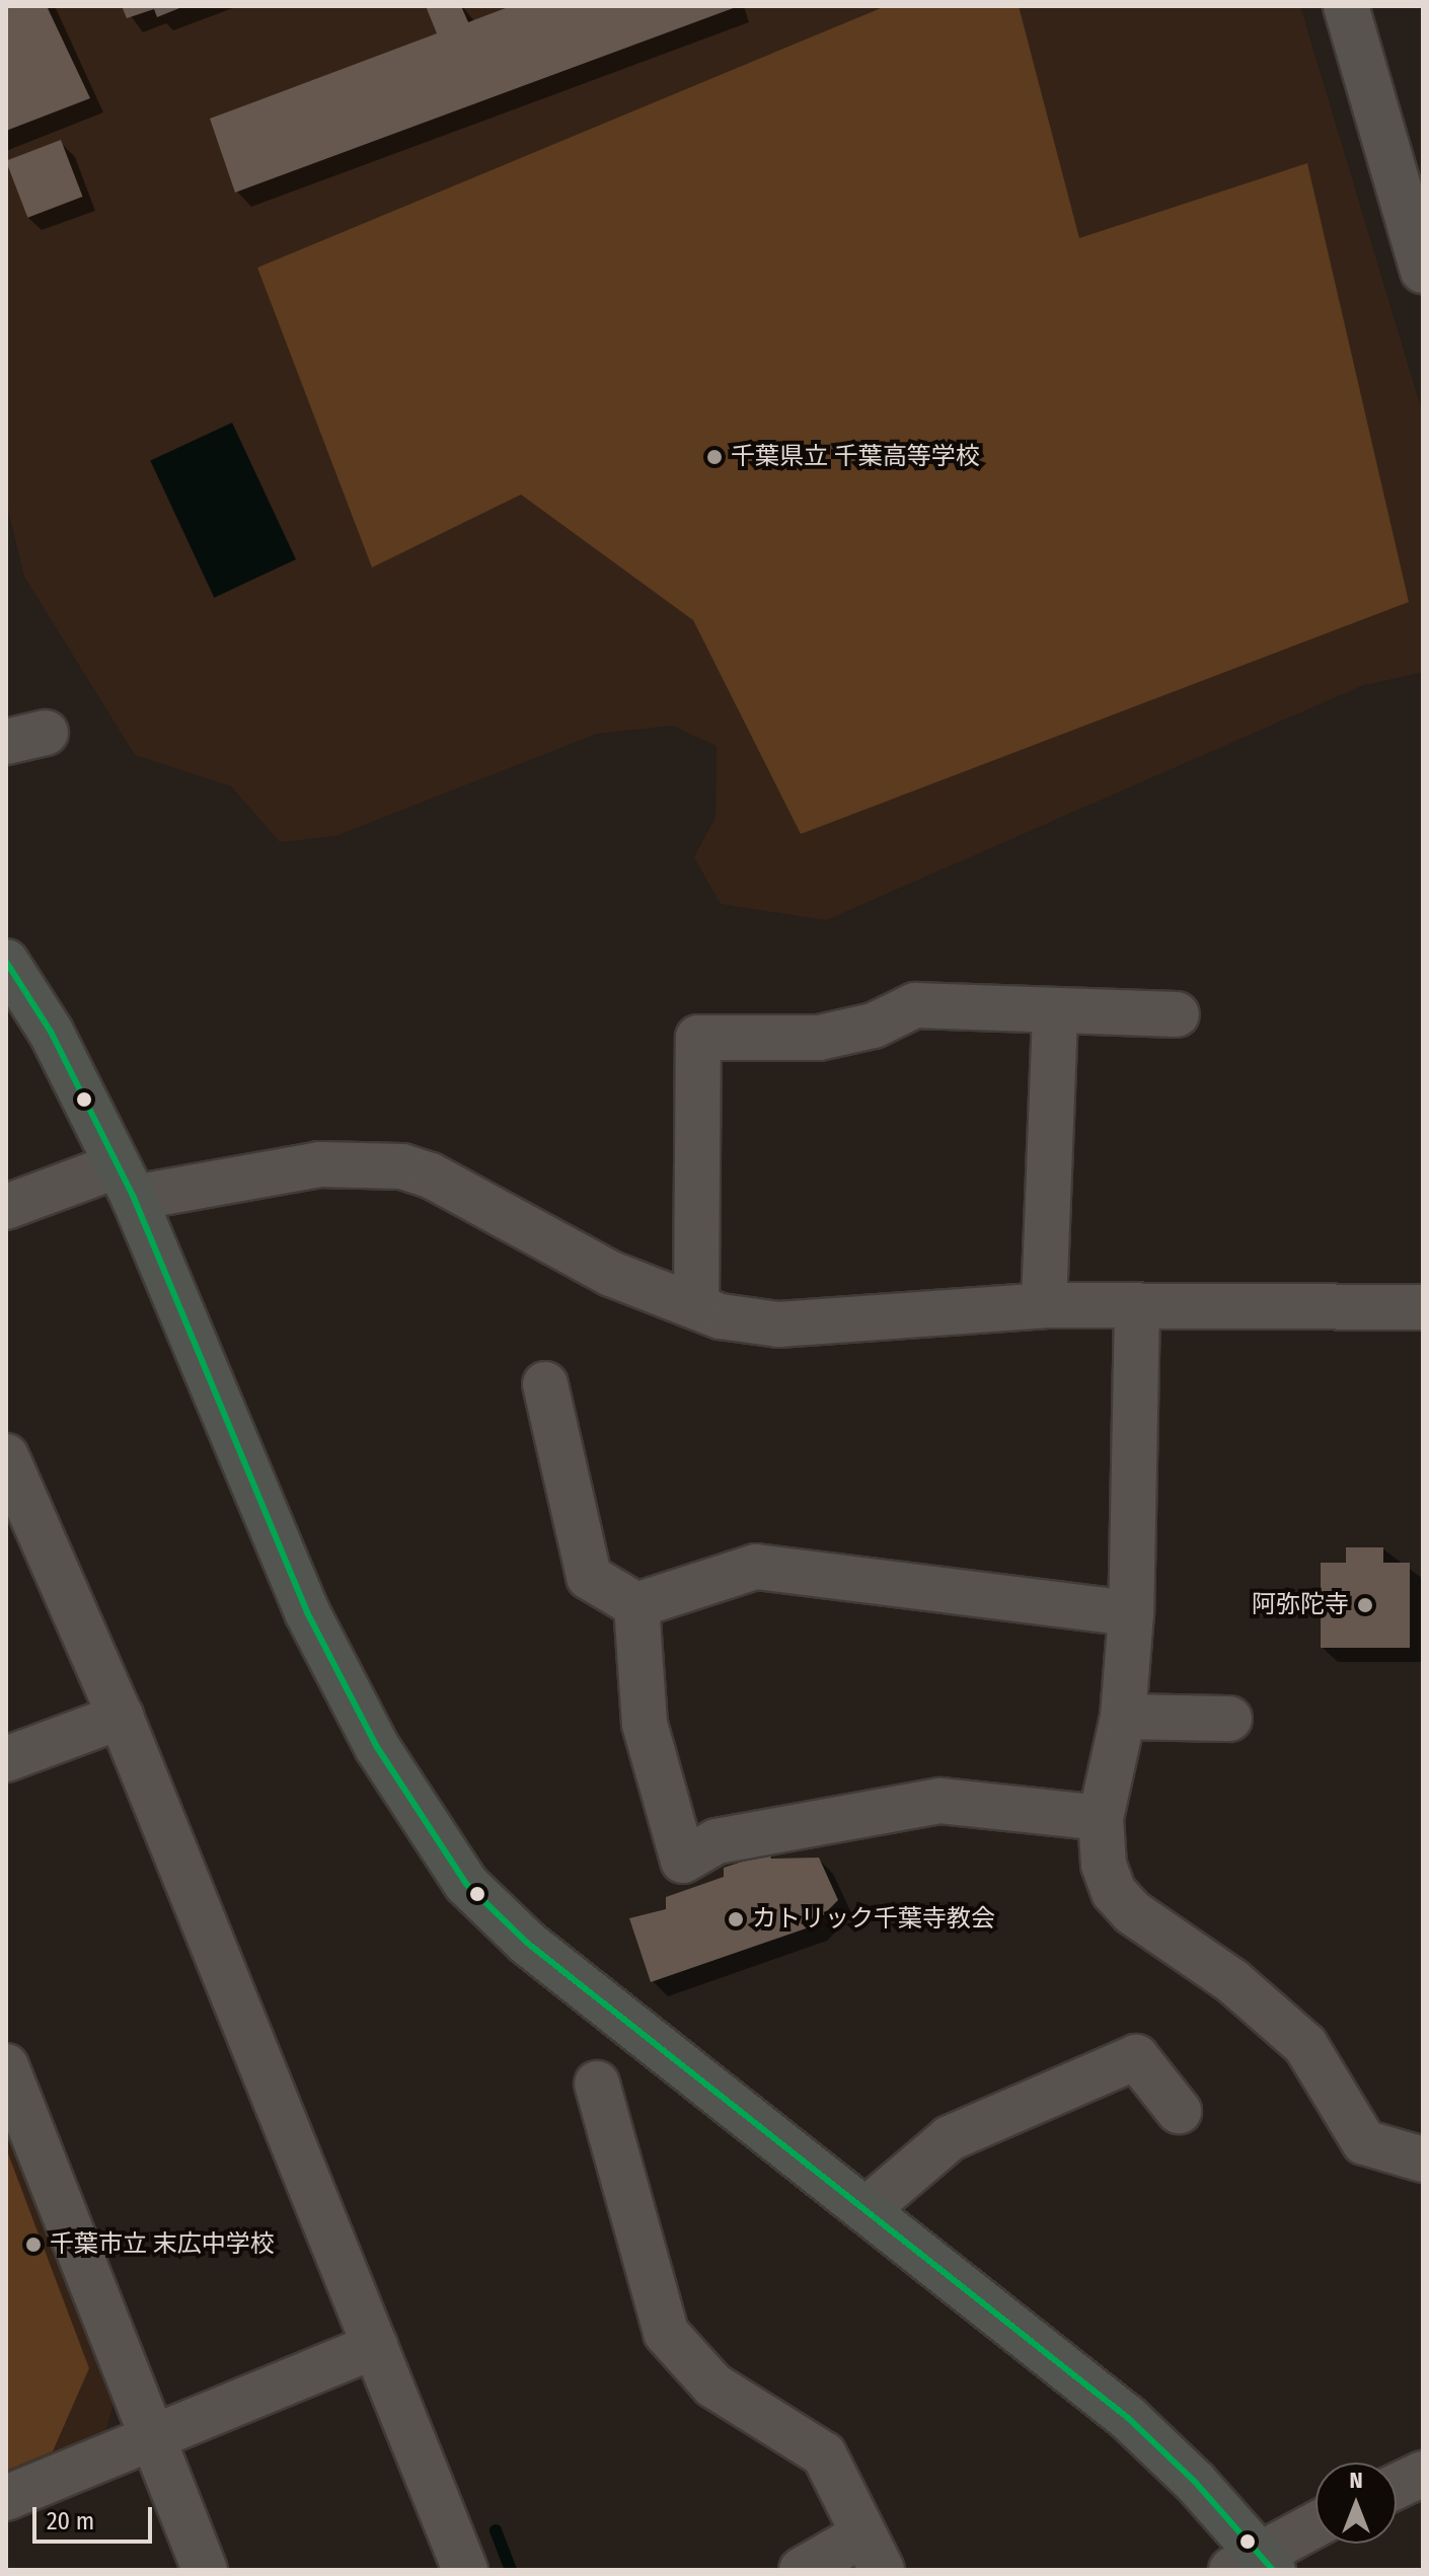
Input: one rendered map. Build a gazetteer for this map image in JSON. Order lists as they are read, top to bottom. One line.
{"places":["千葉県立 千葉高等学校","阿弥陀寺","カトリック千葉寺教会","千葉市立 末広中学校"],"scale_bar":"20 m","north":"top"}
